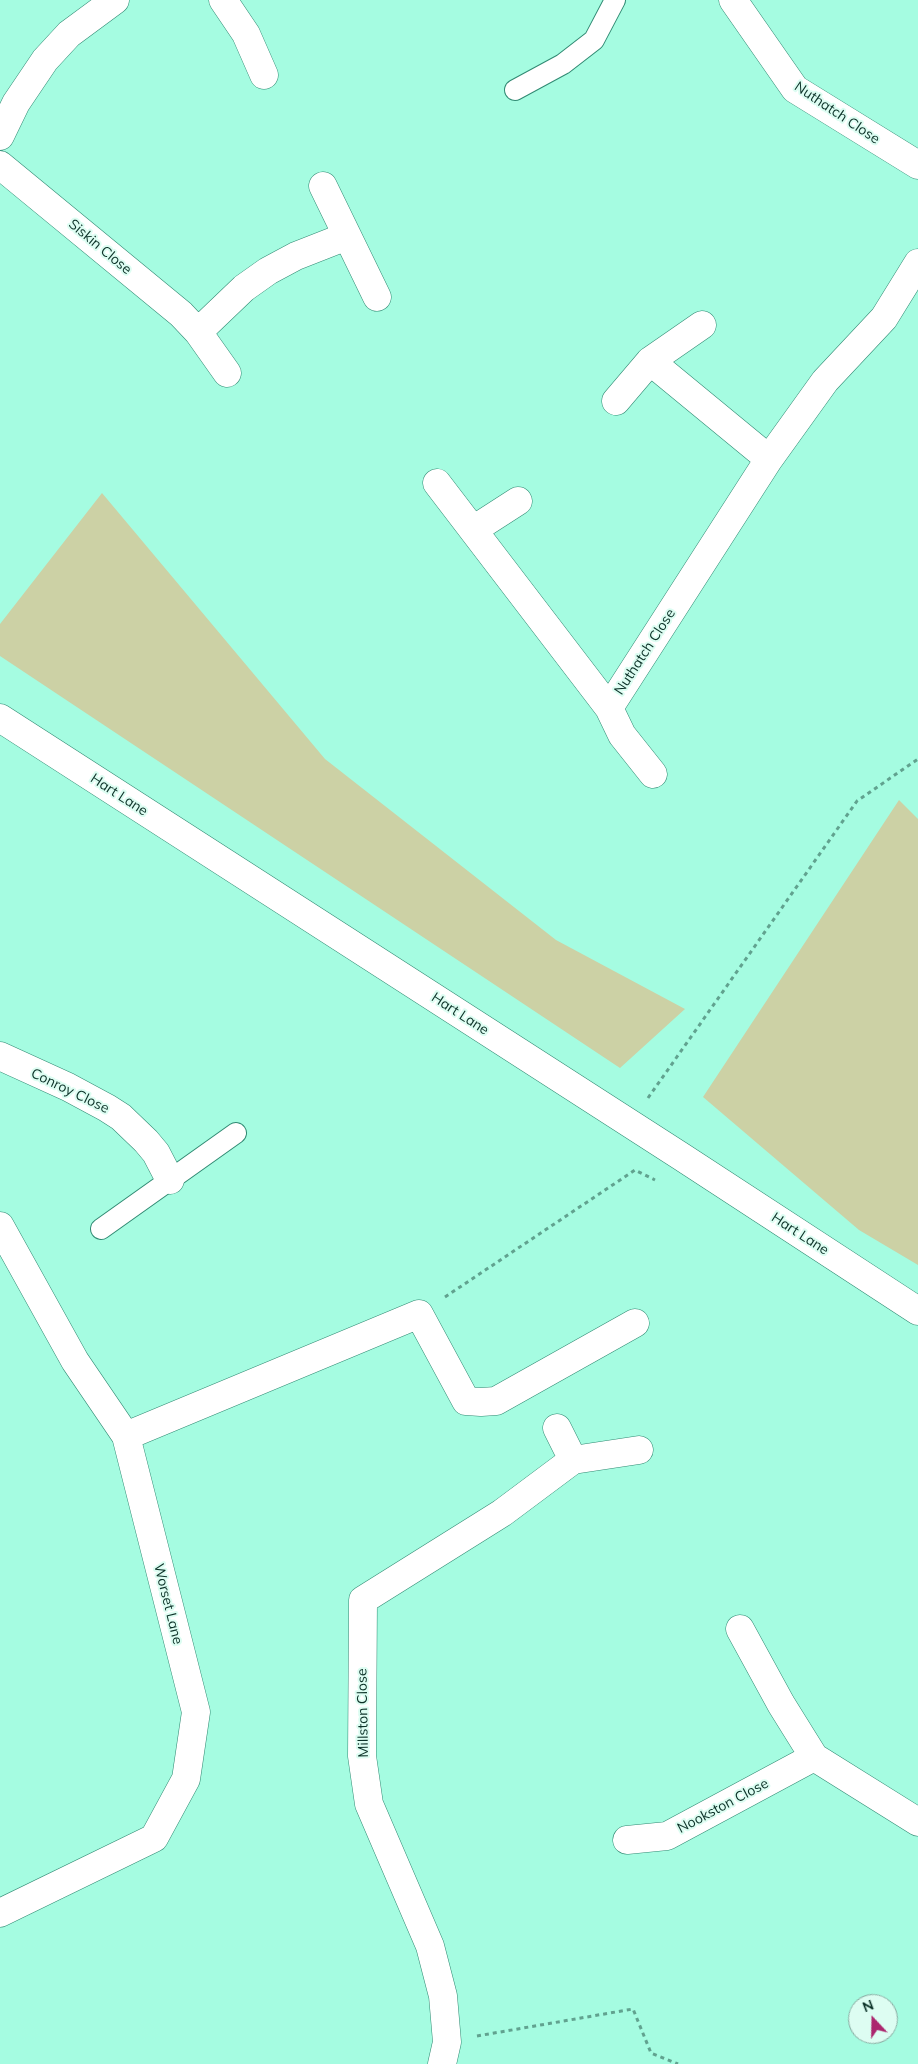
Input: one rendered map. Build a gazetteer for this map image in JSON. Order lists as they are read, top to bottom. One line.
{"streets":{"street":["Nuthatch Close","Siskin Close","Hart Lane","Conroy Close","Worset Lane","Millston Close","Nookston Close"]},"north":"top"}
